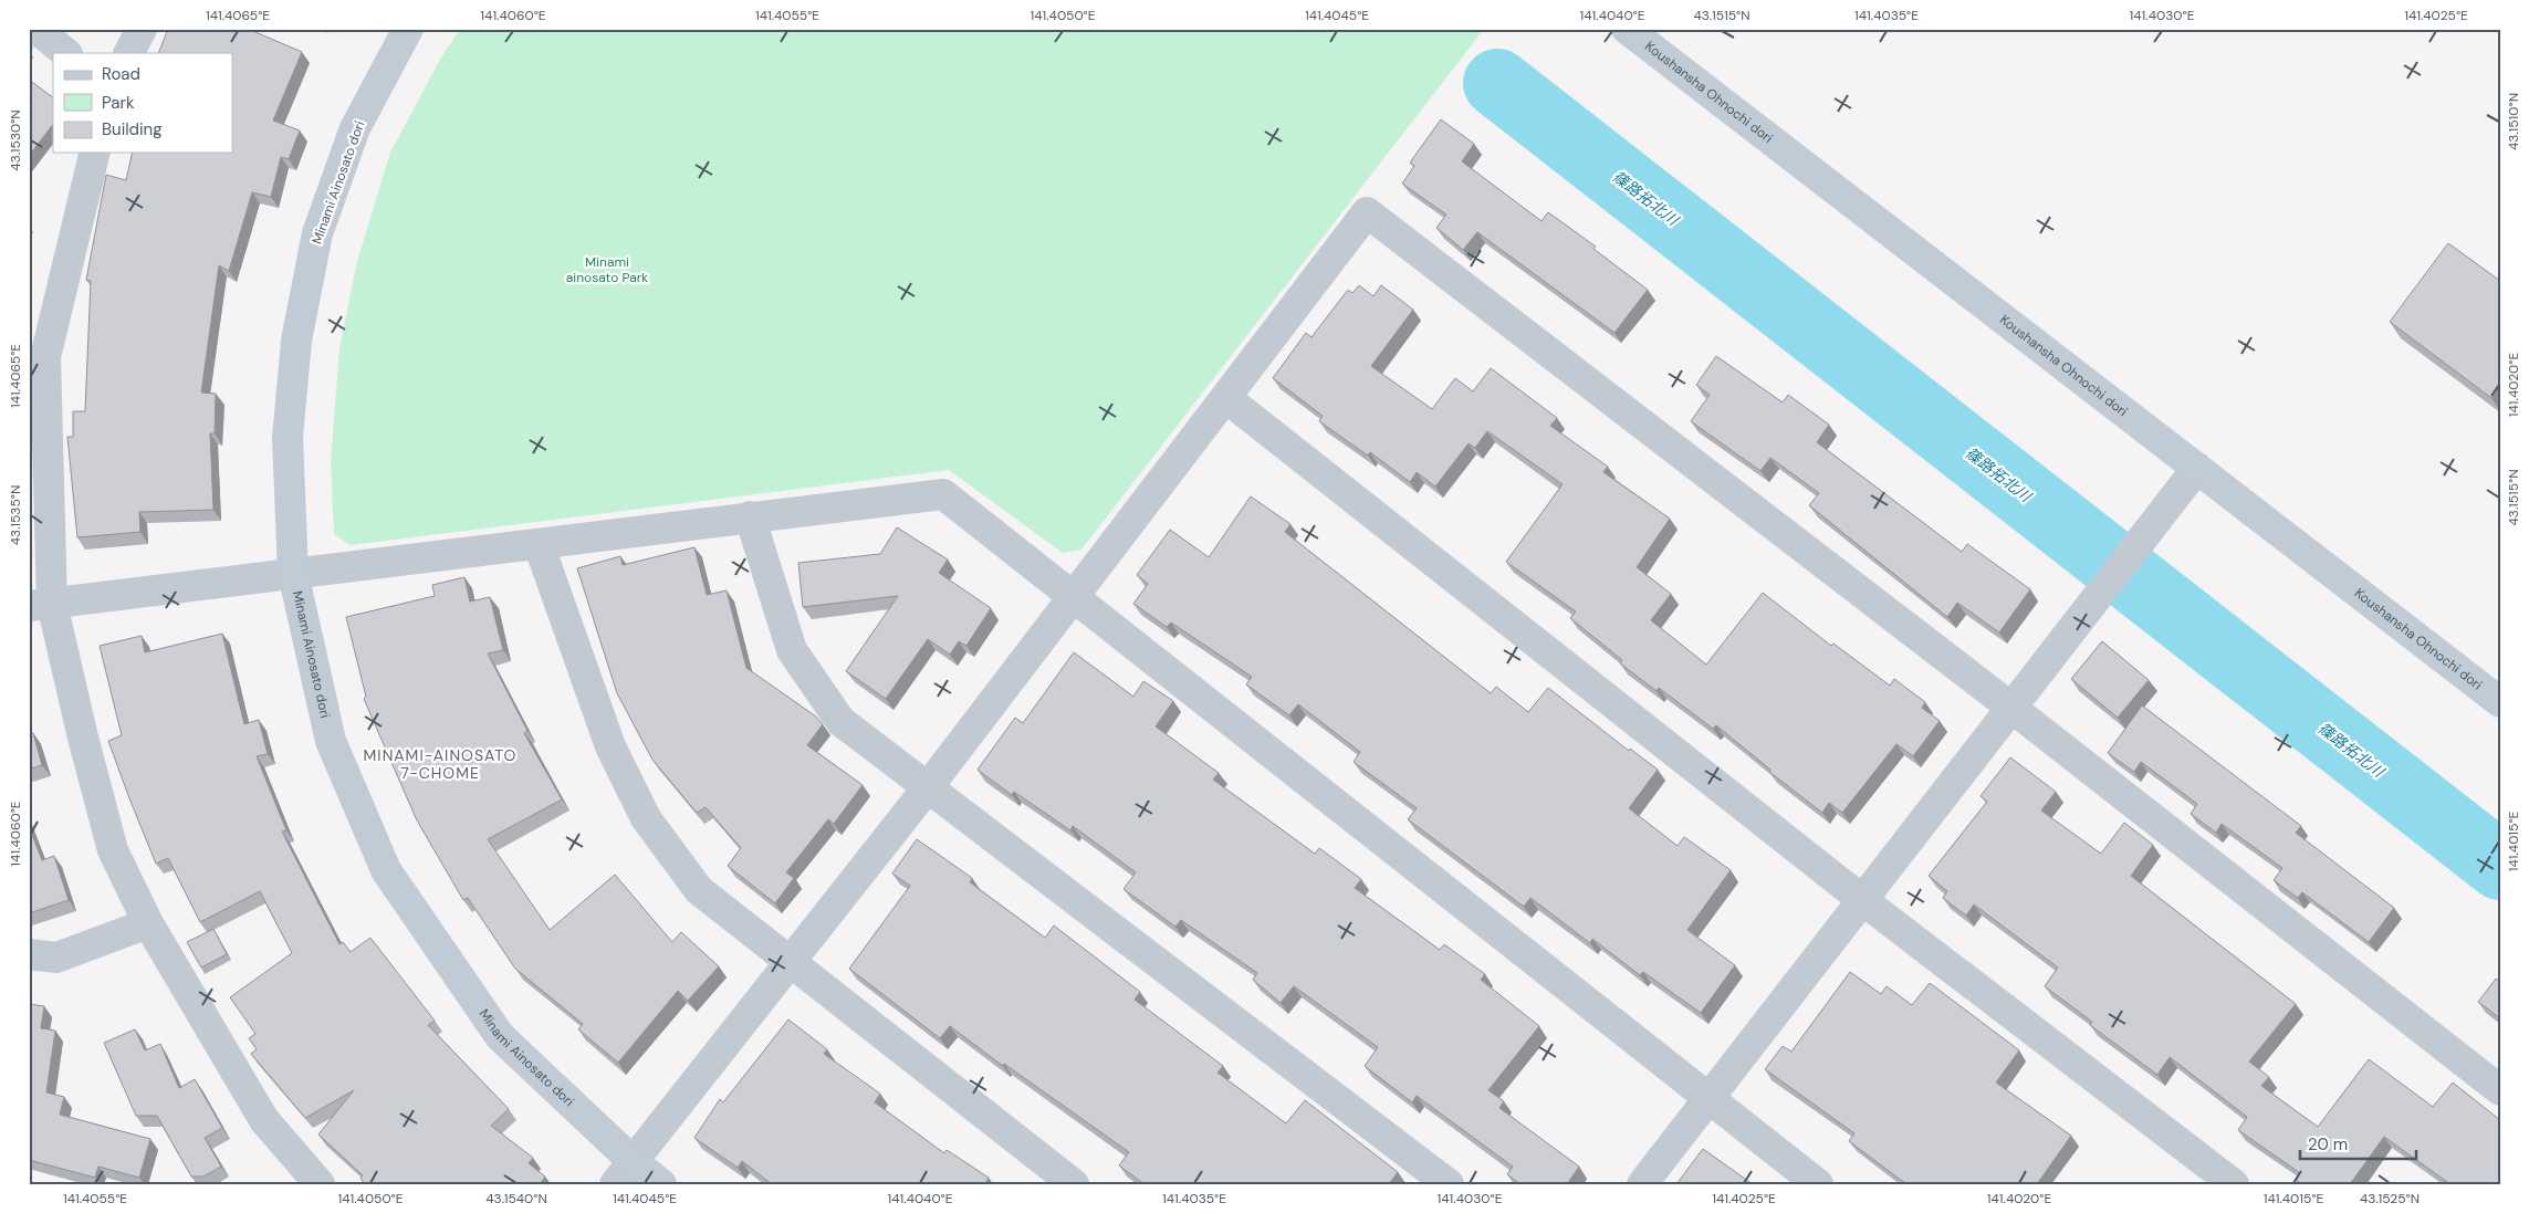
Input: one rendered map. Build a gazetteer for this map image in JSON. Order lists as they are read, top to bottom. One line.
{"streets":{"street":["Koushansha Ohnochi dori","Minami Ainosato dori"]},"districts":["MINAMI-AINOSATO 7-CHOME"],"water":["篠路拓北川"],"parks":["Minami ainosato Park"],"legend":["Road","Park","Building"],"scale_bar":"20 m","coordinates":["141.4065°E","141.4060°E","141.4055°E","141.4050°E","141.4045°E","141.4040°E","43.1515°N","141.4035°E","141.4030°E","141.4025°E","43.1510°N","43.1530°N","141.4020°E","43.1535°N","141.4015°E","43.1540°N","43.1525°N"]}
